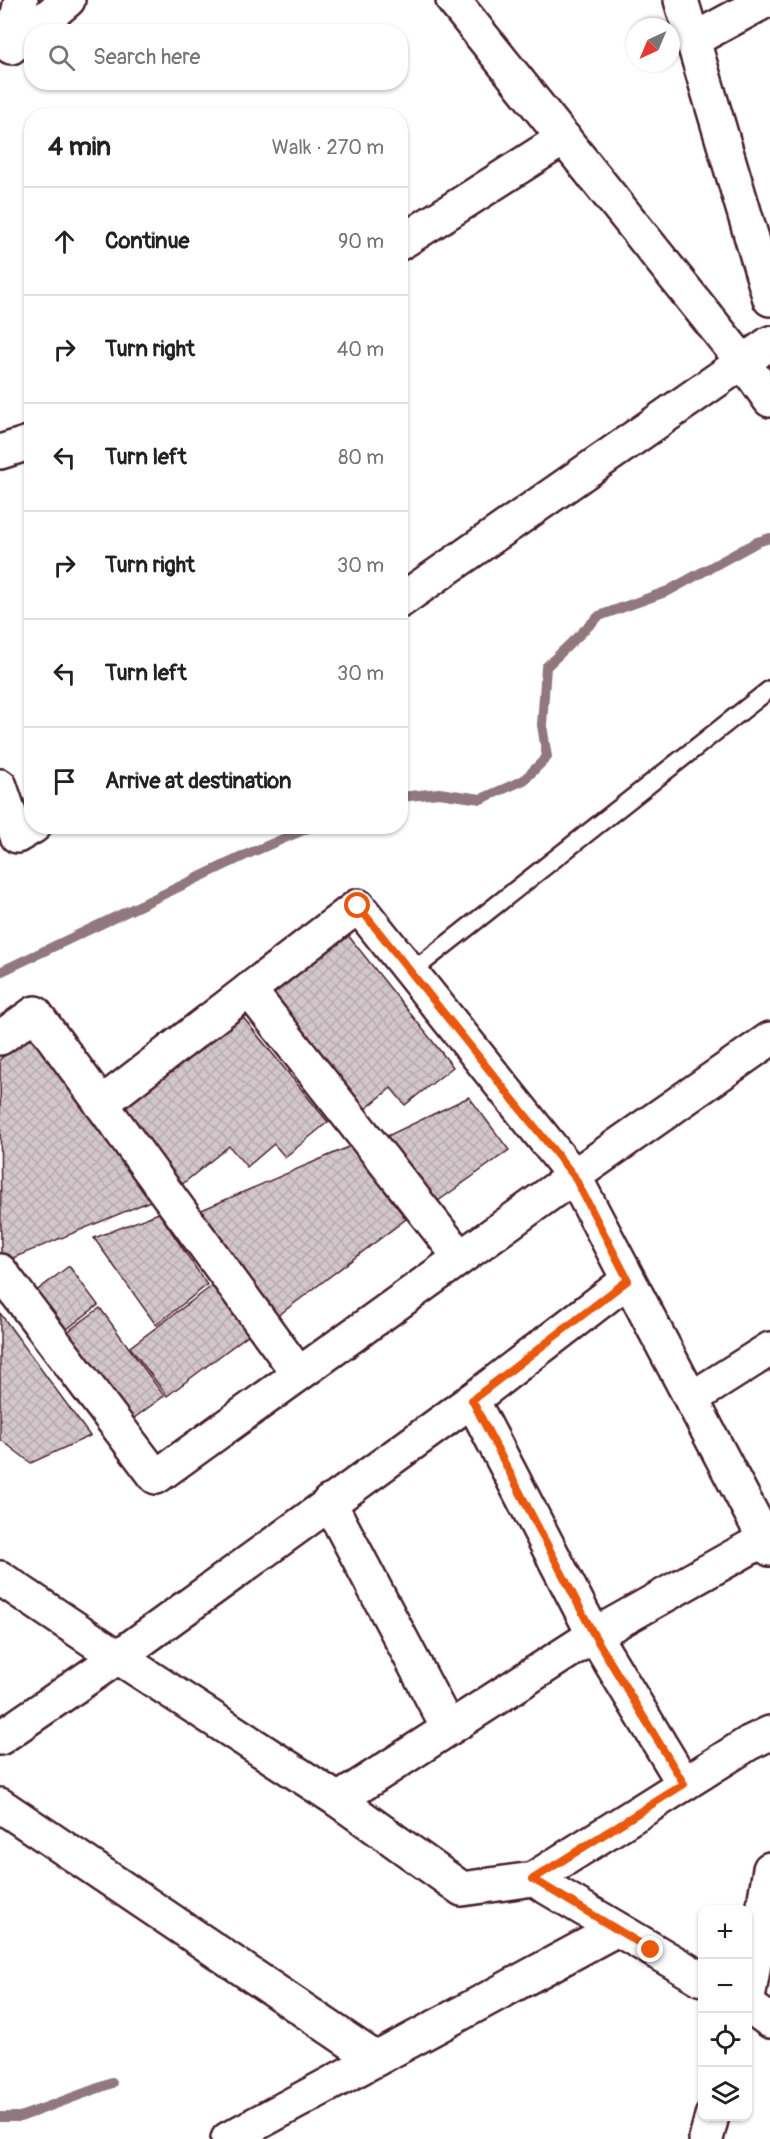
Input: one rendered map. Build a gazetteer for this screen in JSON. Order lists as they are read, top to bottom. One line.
{"north":"bottom left","page":{"search":"Search here","heading":["4 min","Walk · 270 m"],"list":[["Continue","90 m"],["Turn right","40 m"],["Turn left","80 m"],["Turn right","30 m"],["Turn left","30 m"],"Arrive at destination"],"map_buttons":["+","−"]}}
